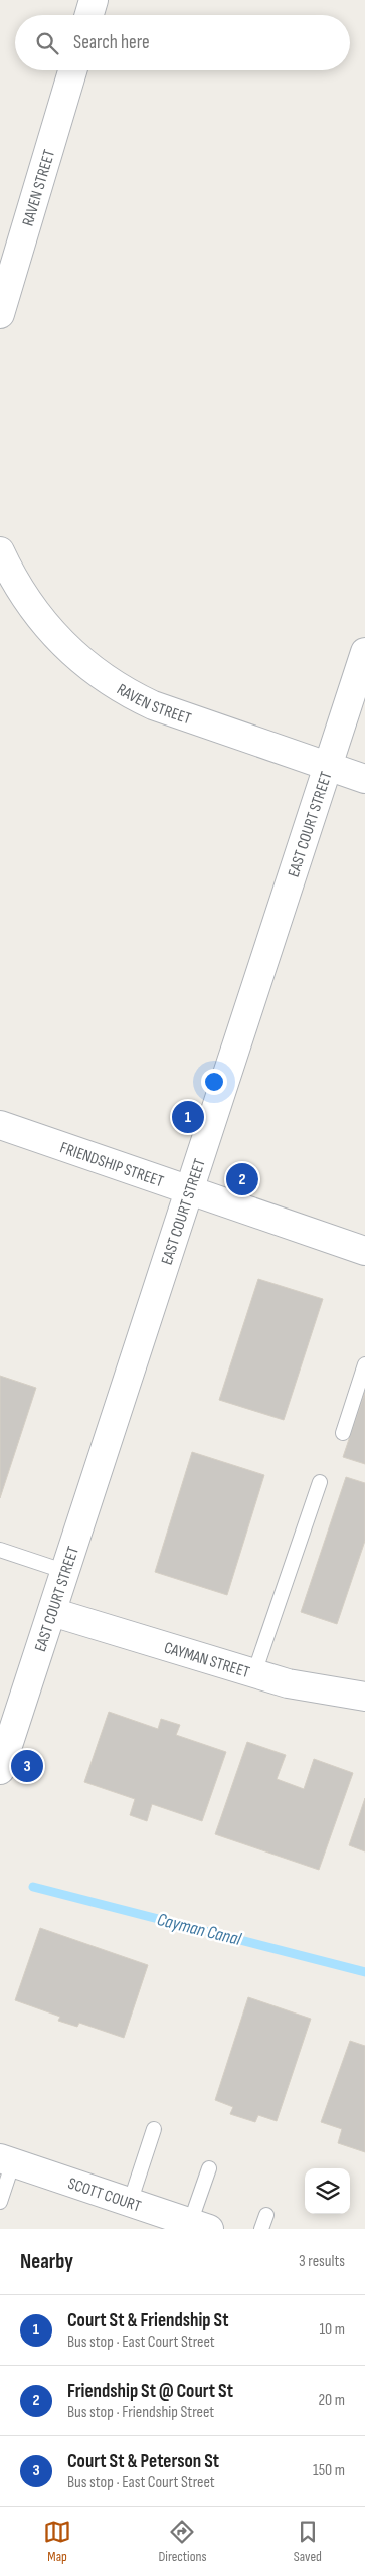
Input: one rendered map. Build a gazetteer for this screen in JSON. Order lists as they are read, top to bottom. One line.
{"streets":{"street":["RAVEN STREET","EAST COURT STREET","FRIENDSHIP STREET","CAYMAN STREET","SCOTT COURT"]},"crossings":[["RAVEN STREET","EAST COURT STREET"],["EAST COURT STREET","FRIENDSHIP STREET"],["EAST COURT STREET","CAYMAN STREET"]],"water":["Cayman Canal"],"page":{"search":"Search here","pins":["1","2","3"],"heading":["Nearby","3 results"],"list":[{"mark":"1","name":"Court St & Friendship St","note":"Bus stop · East Court Street","value":"10 m"},{"mark":"2","name":"Friendship St @ Court St","note":"Bus stop · Friendship Street","value":"20 m"},{"mark":"3","name":"Court St & Peterson St","note":"Bus stop · East Court Street","value":"150 m"}],"nav":["Map","Directions","Saved"]}}
